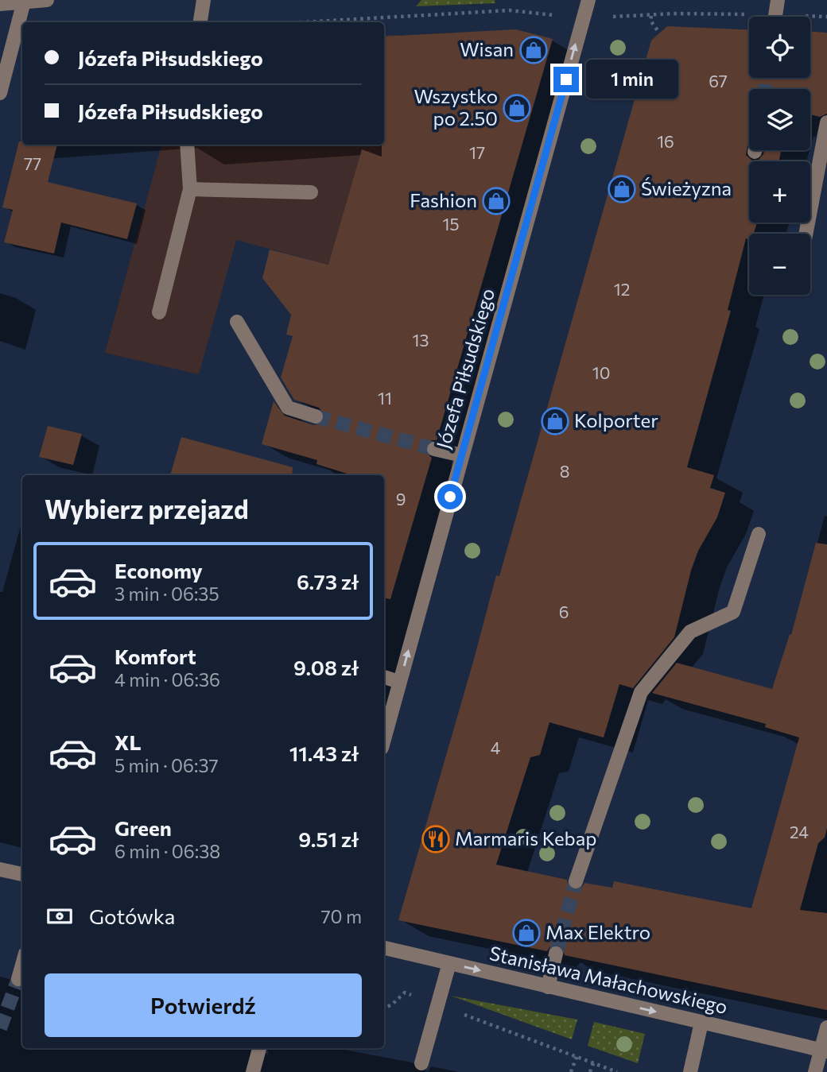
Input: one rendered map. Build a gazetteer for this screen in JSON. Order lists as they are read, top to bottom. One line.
{"streets":{"street":["Józefa Piłsudskiego","Stanisława Małachowskiego"]},"one_way":["Józefa Piłsudskiego","Stanisława Małachowskiego"],"places":{"shop":["Wisan","Wszystko po 2.50","Świeżyzna","Fashion","Kolporter","Max Elektro"],"restaurant":["Marmaris Kebap"]},"house_numbers":["67","16","17","77","15","12","13","10","11","8","9","6","4","24"],"page":{"map_buttons":["+","−"],"banner":["Józefa Piłsudskiego","Józefa Piłsudskiego"],"bubble":"1 min","heading":"Wybierz przejazd","list":[{"name":"Economy","note":"3 min · 06:35","value":"6.73 zł"},{"name":"Komfort","note":"4 min · 06:36","value":"9.08 zł"},{"name":"XL","note":"5 min · 06:37","value":"11.43 zł"},{"name":"Green","note":"6 min · 06:38","value":"9.51 zł"}],"pay":["Gotówka","70 m"],"buttons":"Potwierdź"}}
